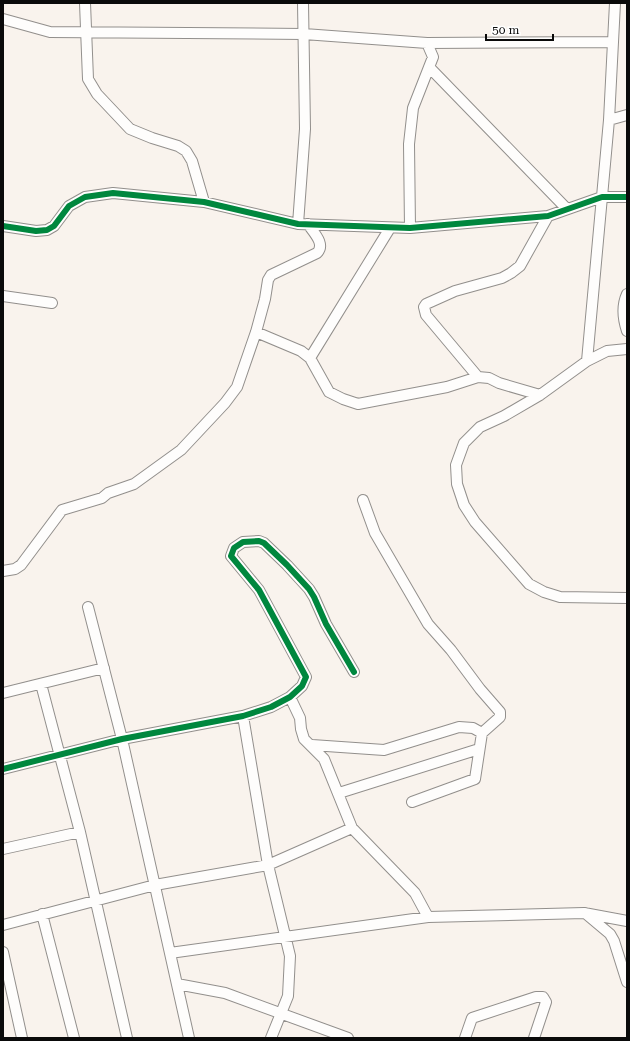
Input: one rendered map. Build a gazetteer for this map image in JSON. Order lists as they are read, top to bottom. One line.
{"scale_bar":"50 m"}
